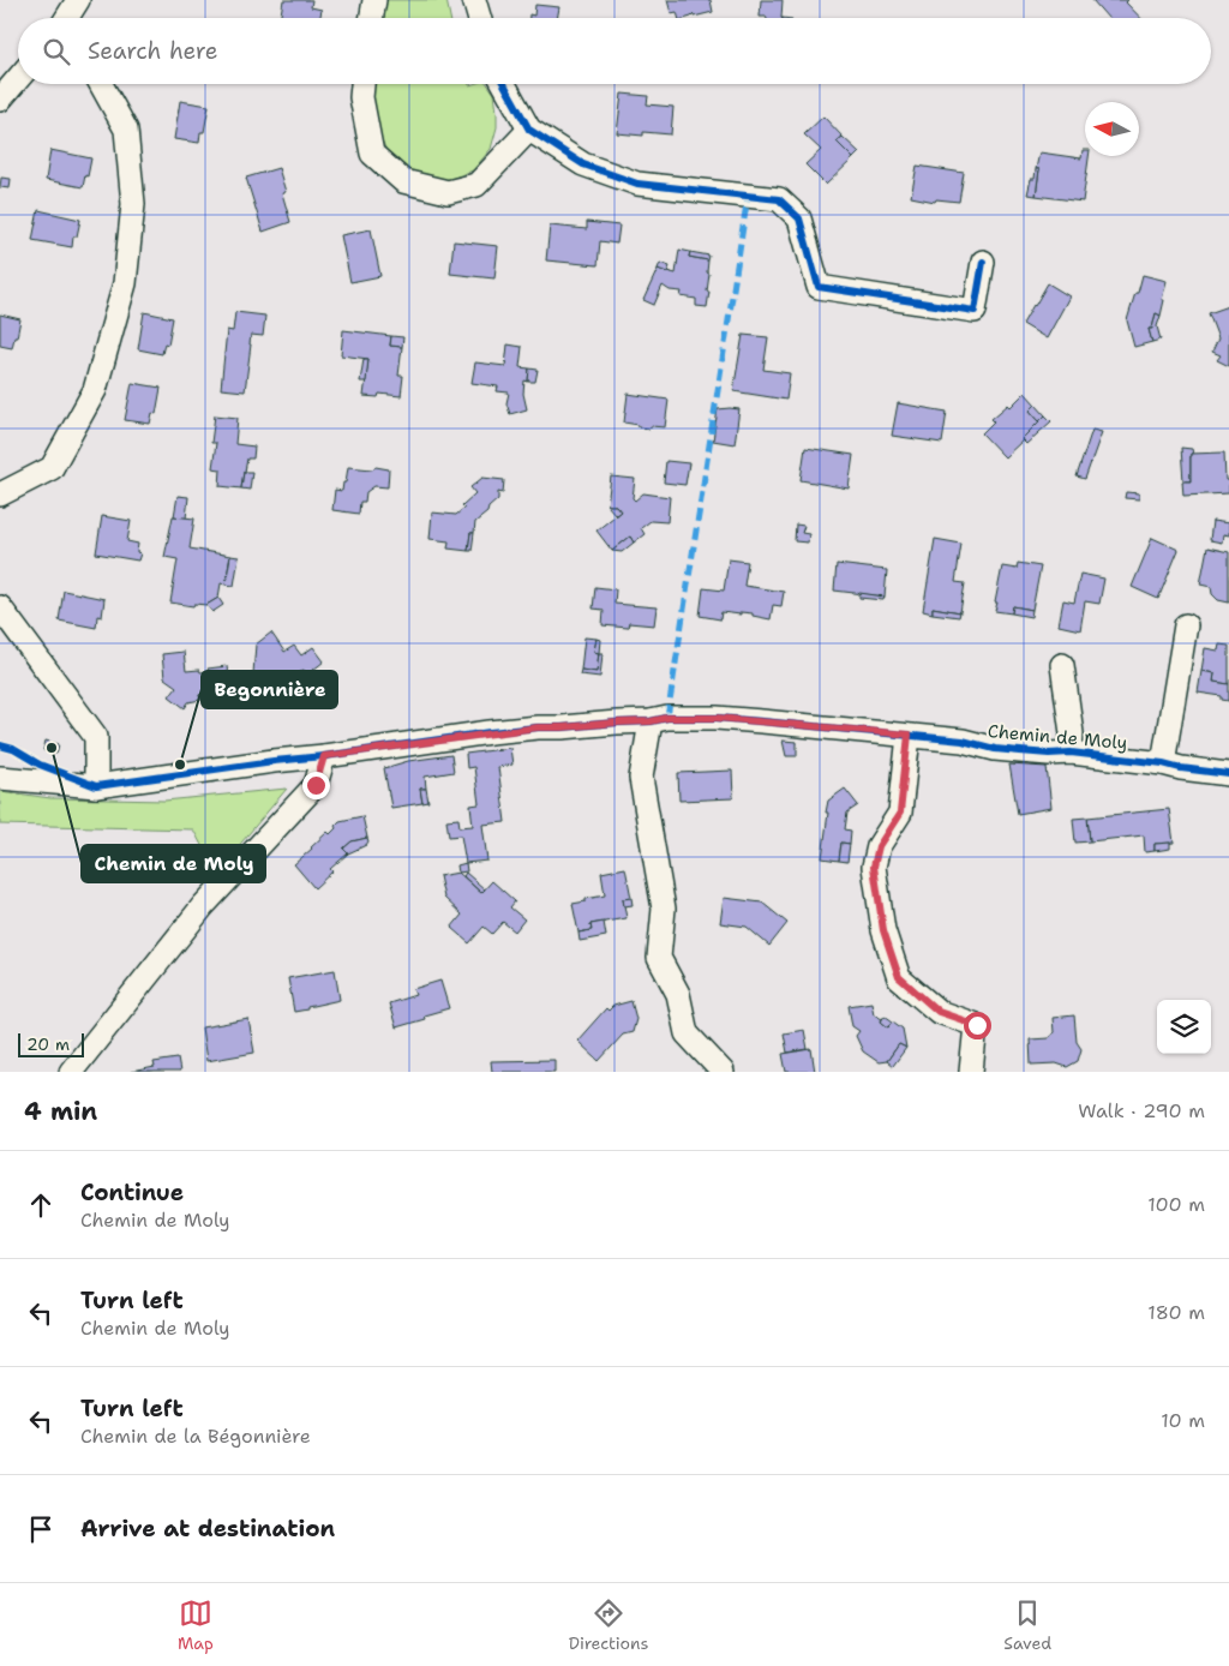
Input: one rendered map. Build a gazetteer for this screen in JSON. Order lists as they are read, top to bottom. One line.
{"streets":{"street":["Chemin de Moly"]},"places":["Chemin de Moly","Begonnière"],"scale_bar":"20 m","north":"left","page":{"search":"Search here","scale":"20 m","heading":["4 min","Walk · 290 m"],"list":[["Continue","Chemin de Moly","100 m"],["Turn left","Chemin de Moly","180 m"],["Turn left","Chemin de la Bégonnière","10 m"],"Arrive at destination"],"nav":["Map","Directions","Saved"]}}
